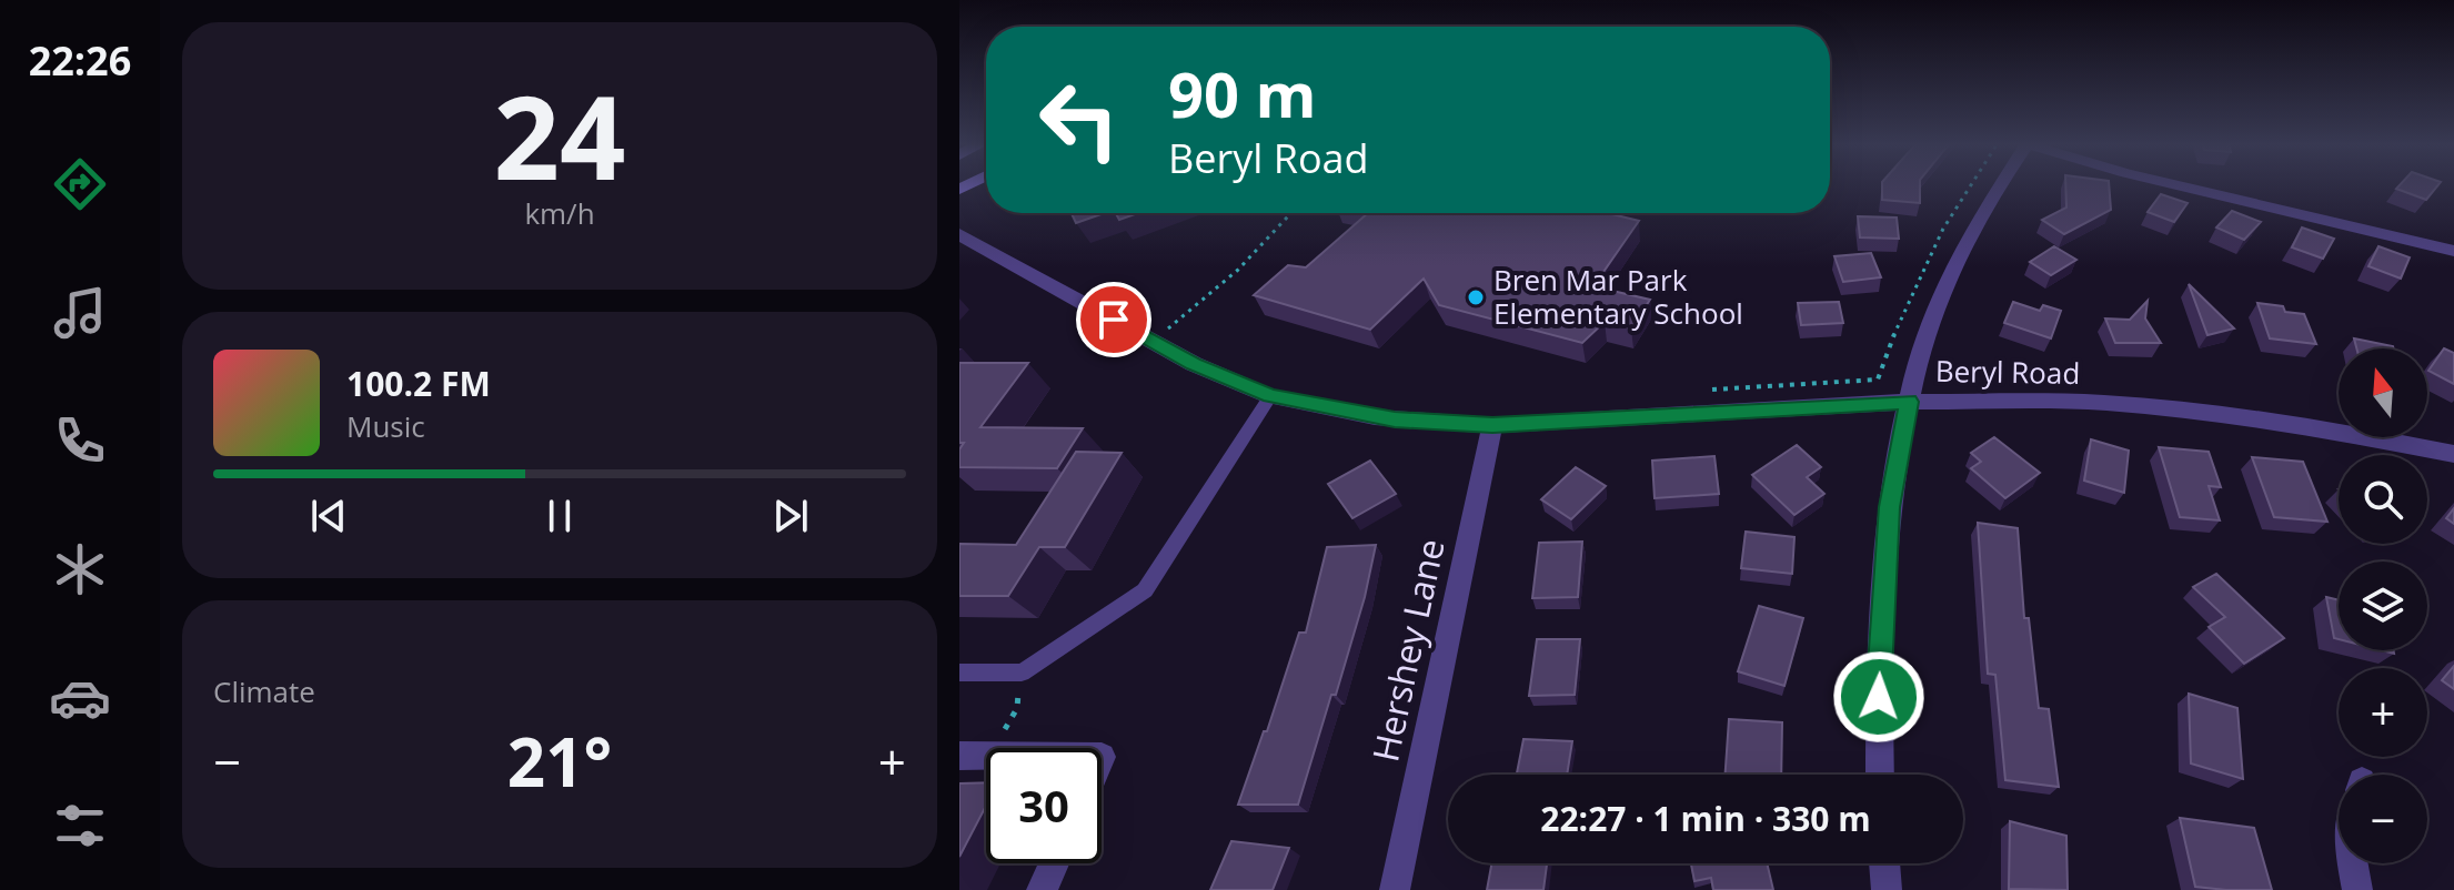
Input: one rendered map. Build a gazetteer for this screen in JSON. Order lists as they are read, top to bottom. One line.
{"streets":{"street":["Beryl Road","Hershey Lane"]},"crossings":[["Beryl Road","Hershey Lane"]],"places":["Bren Mar Park Elementary School"],"north":"top","page":{"tabs":"22:26","tile":[["24","km/h"],"Climate"],"turn":["90 m","Beryl Road"],"map_buttons":["+","−"],"song":["100.2 FM","Music"],"heat":["−","21°","+"],"limit":"30","trip":"22:27 · 1 min · 330 m"}}
